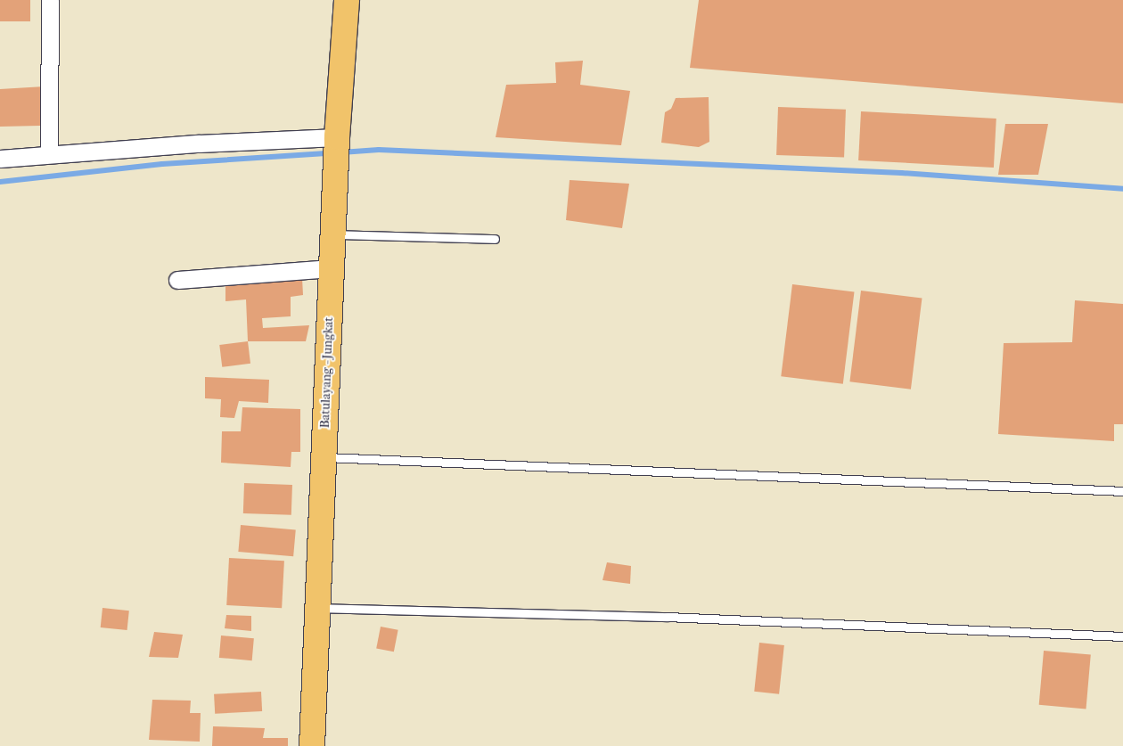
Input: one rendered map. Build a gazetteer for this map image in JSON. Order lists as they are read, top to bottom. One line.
{"streets":{"highway":["Batulayang - Jungkat"]}}
